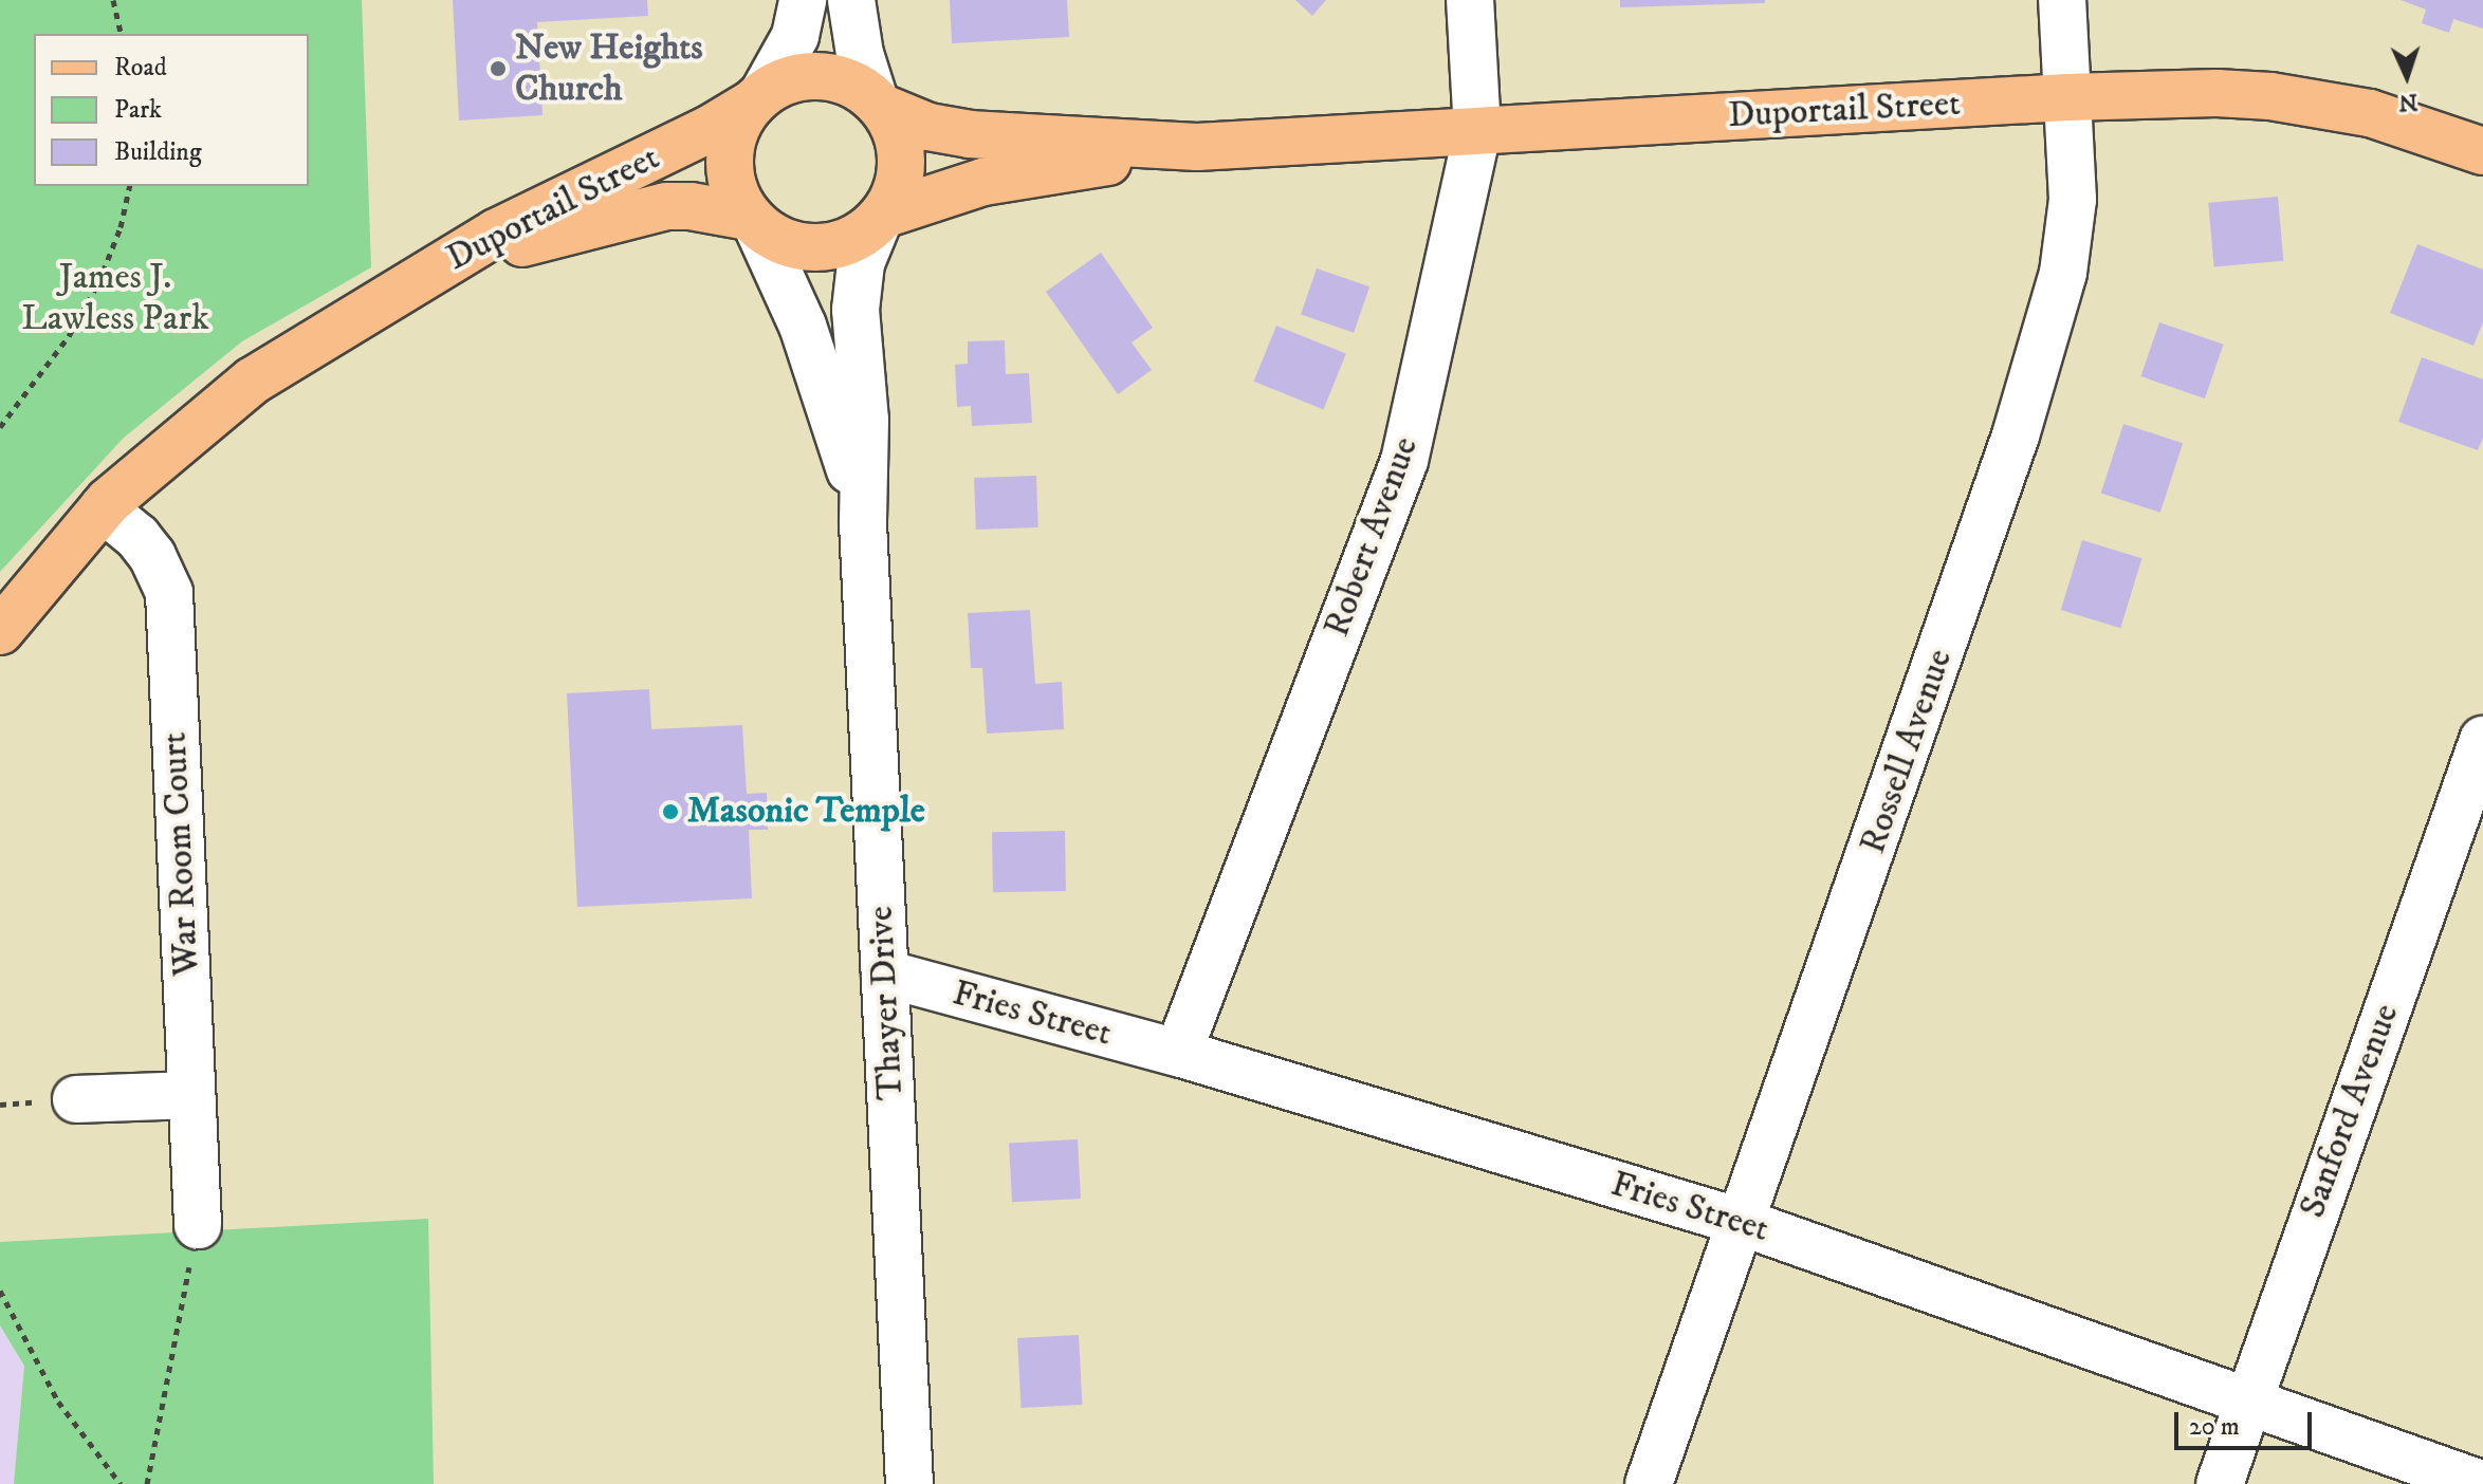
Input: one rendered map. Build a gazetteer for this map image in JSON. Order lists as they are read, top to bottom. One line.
{"streets":{"main road":["Duportail Street"],"street":["Robert Avenue","Rossell Avenue","War Room Court","Thayer Drive","Fries Street","Sanford Avenue"]},"crossings":[["Duportail Street","Robert Avenue"],["Duportail Street","Rossell Avenue"],["Duportail Street","War Room Court"],["Duportail Street","Thayer Drive"],["Robert Avenue","Fries Street"],["Rossell Avenue","Fries Street"],["Thayer Drive","Fries Street"],["Fries Street","Sanford Avenue"]],"parks":["James J. Lawless Park"],"places":["New Heights Church","Masonic Temple"],"legend":["Road","Park","Building"],"scale_bar":"20 m","north":"bottom"}
